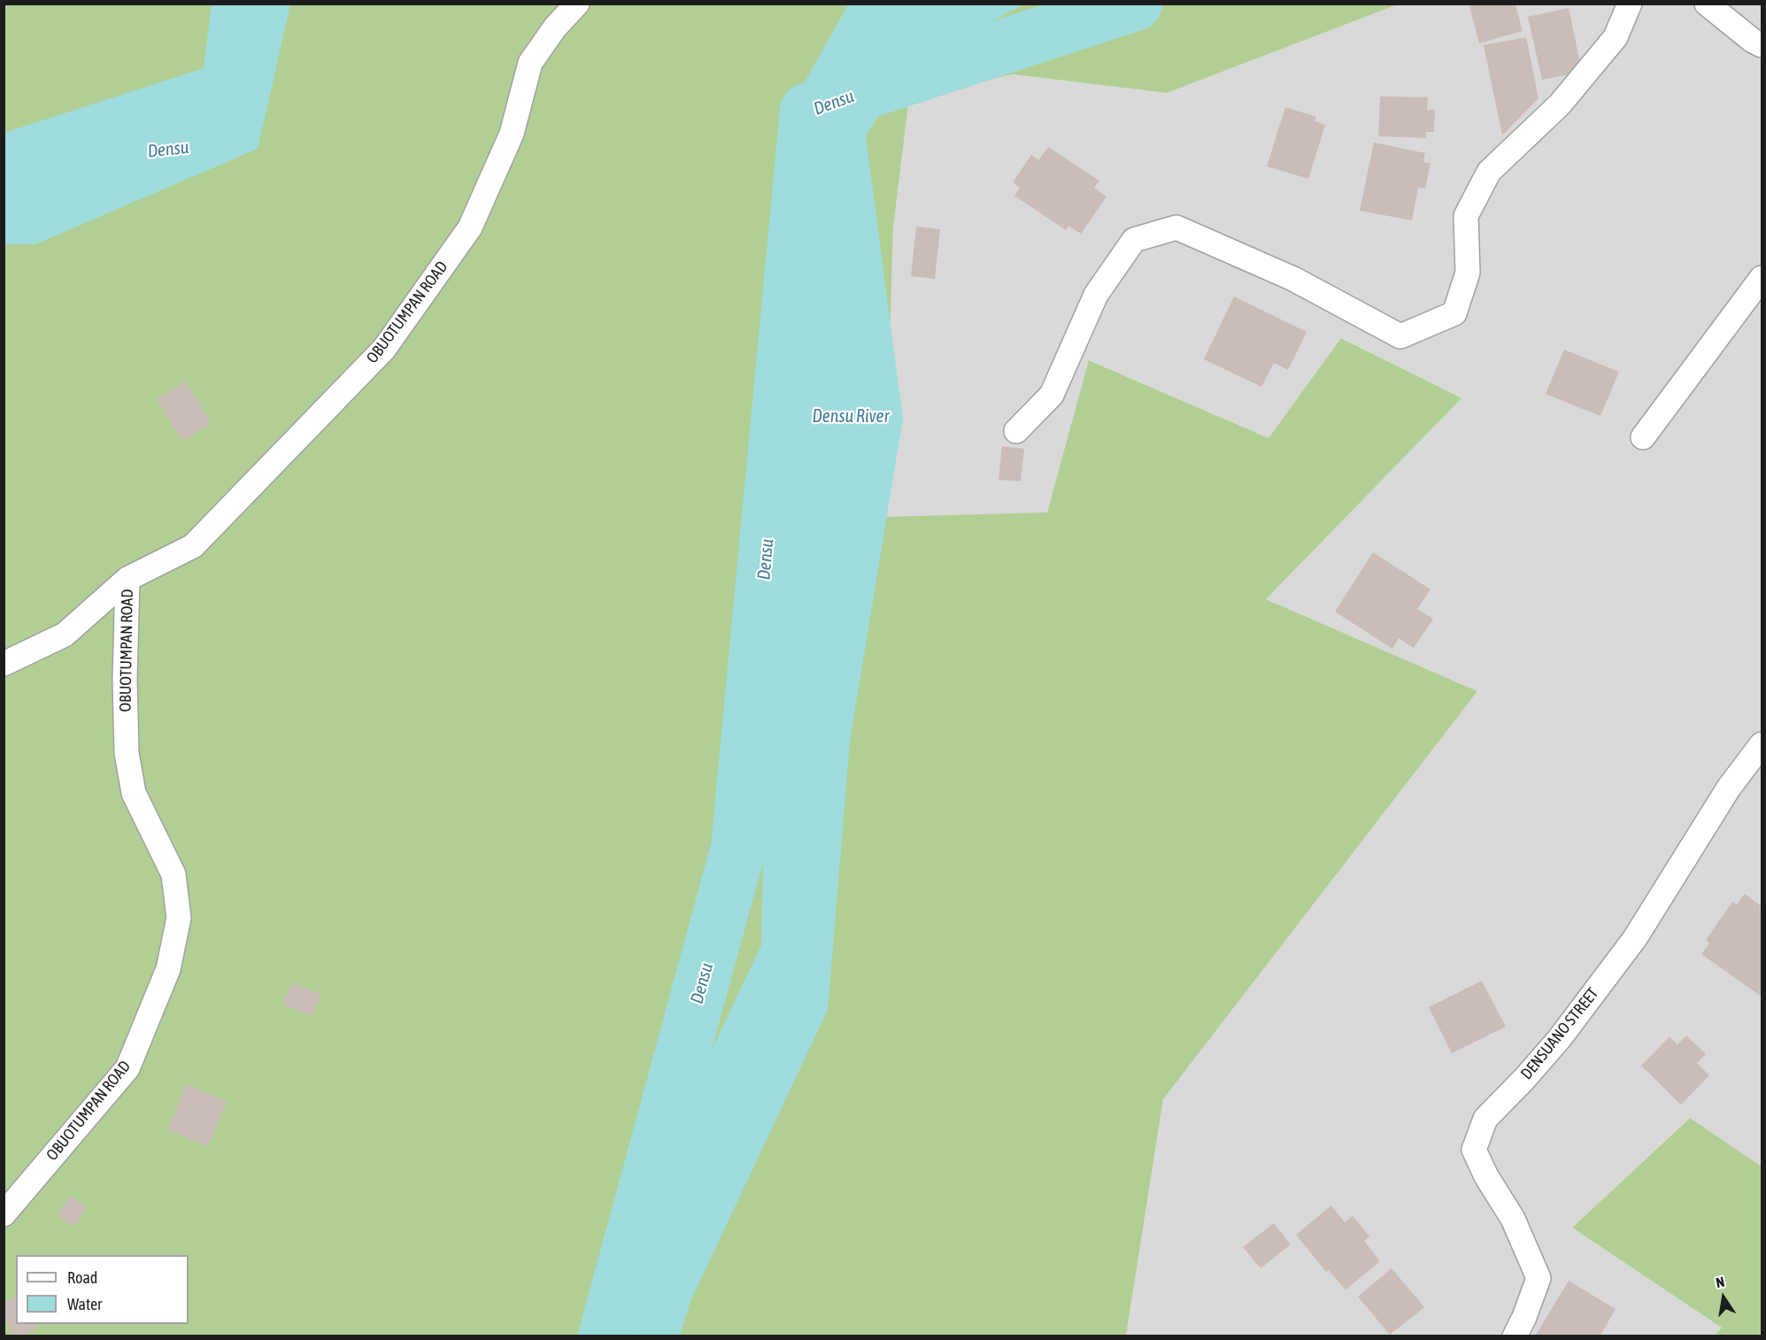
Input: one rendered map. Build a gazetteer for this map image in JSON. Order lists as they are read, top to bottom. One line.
{"streets":{"street":["OBUOTUMPAN ROAD","DENSUANO STREET"]},"water":["Densu","Densu River"],"legend":["Road","Water"],"north":"top"}
